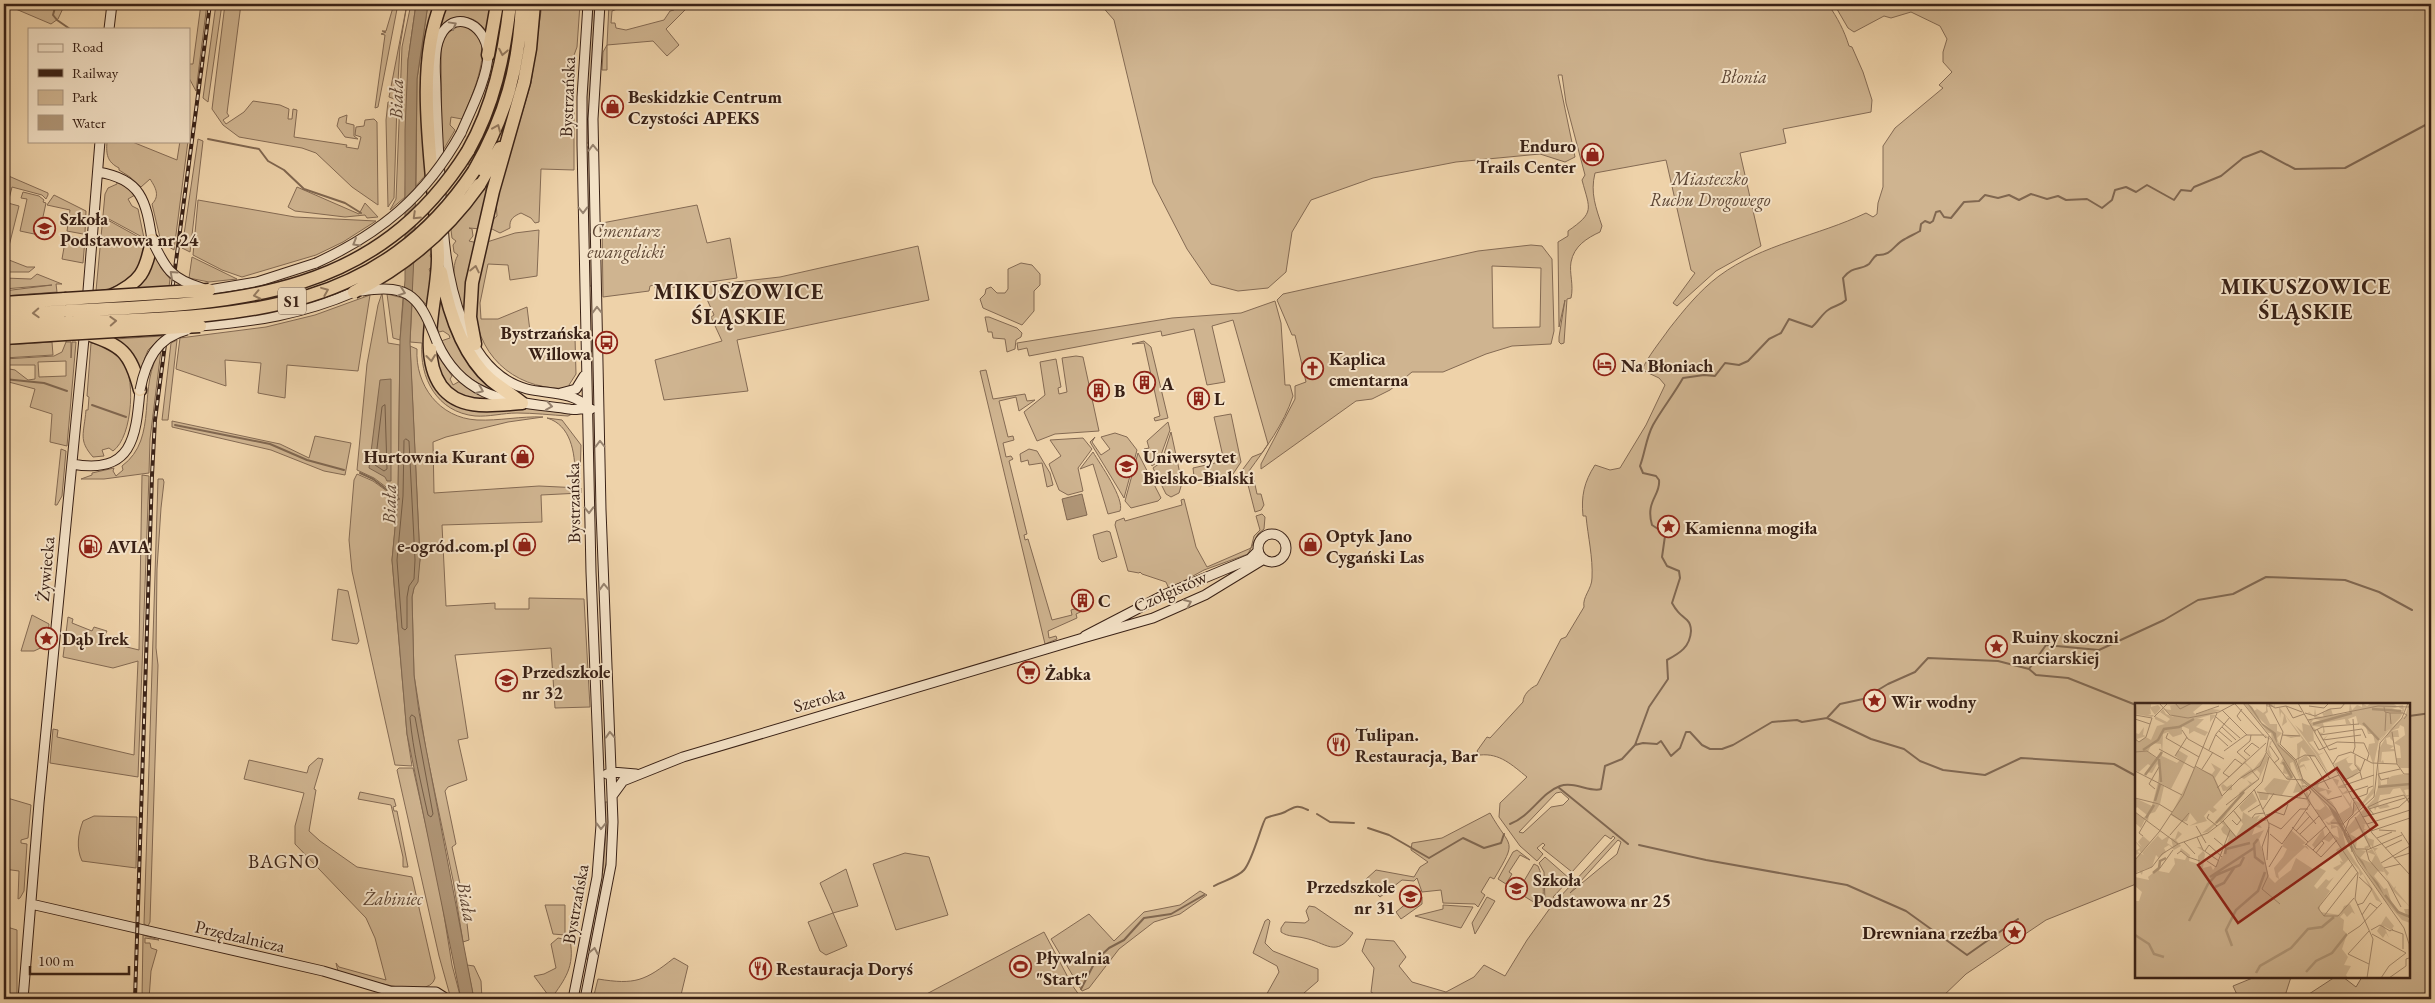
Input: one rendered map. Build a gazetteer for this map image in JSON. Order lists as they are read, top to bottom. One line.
{"streets":{"highway":["S1"],"main road":["Bystrzańska","Żywiecka","Czołgistów","Szeroka","Przędzalnicza"]},"crossings":[["Bystrzańska","Szeroka"],["Żywiecka","Przędzalnicza"],["Czołgistów","Szeroka"]],"districts":["MIKUSZOWICE ŚLĄSKIE","MIKUSZOWICE ŚLĄSKIE","BAGNO"],"water":["Biała"],"parks":["Błonia","Miasteczko Ruchu Drogowego","Cmentarz ewangelicki","Żabiniec"],"places":{"shop":["Beskidzkie Centrum Czystości APEKS","Enduro Trails Center","Hurtownia Kurant","e-ogród.com.pl","Optyk Jano Cygański Las"],"school or university":["Szkoła Podstawowa nr 24","Uniwersytet Bielsko-Bialski","Przedszkole nr 32","Szkoła Podstawowa nr 25","Przedszkole nr 31"],"bus stop":["Bystrzańska Willowa"],"hotel":["Na Błoniach"],"church":["Kaplica cmentarna"],"building":["A","B","L","C"],"place":["Kamienna mogiła","Dąb Irek","Ruiny skoczni narciarskiej","Wir wodny","Drewniana rzeźba"],"fuel station":["AVIA"],"supermarket":["Żabka"],"restaurant":["Tulipan. Restauracja, Bar","Restauracja Doryś"],"sports":["Pływalnia \"Start\""]},"legend":["Road","Railway","Park","Water"],"scale_bar":"100 m"}
